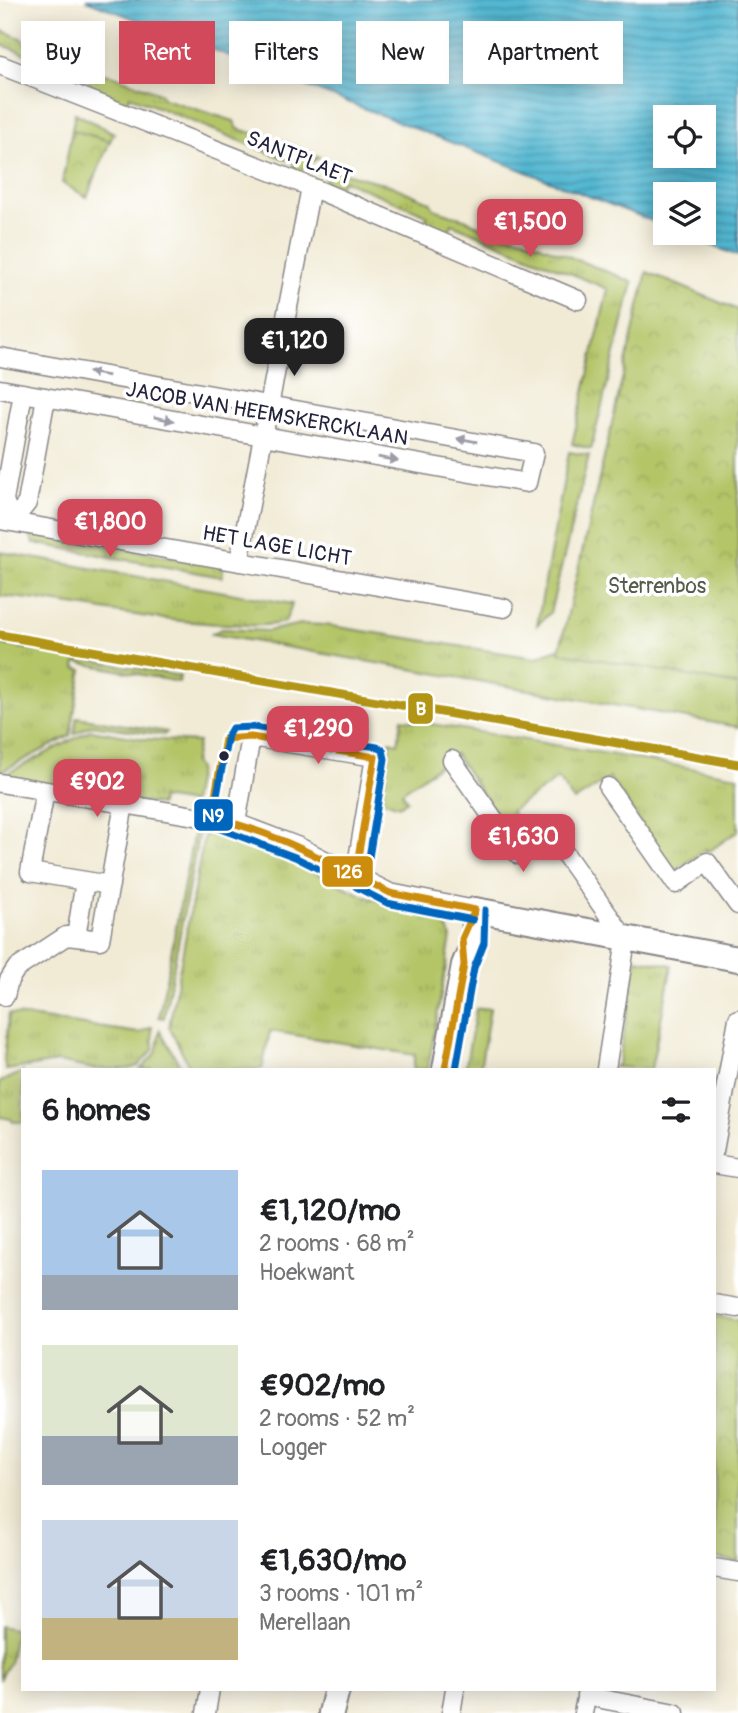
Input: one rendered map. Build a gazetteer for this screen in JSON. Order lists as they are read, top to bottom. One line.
{"streets":{"street":["SANTPLAET","JACOB VAN HEEMSKERCKLAAN","HET LAGE LICHT"]},"parks":["Sterrenbos"],"lines":["transit line B","transit line N9","transit line 126"],"page":{"chip":["Buy","Rent","Filters","New","Apartment"],"price":["€1,500","€1,120","€1,800","€1,290","€902","€1,630"],"heading":"6 homes","list":[{"name":"€1,120/mo","note":"2 rooms · 68 m² · Hoekwant"},{"name":"€902/mo","note":"2 rooms · 52 m² · Logger"},{"name":"€1,630/mo","note":"3 rooms · 101 m² · Merellaan"}]}}
